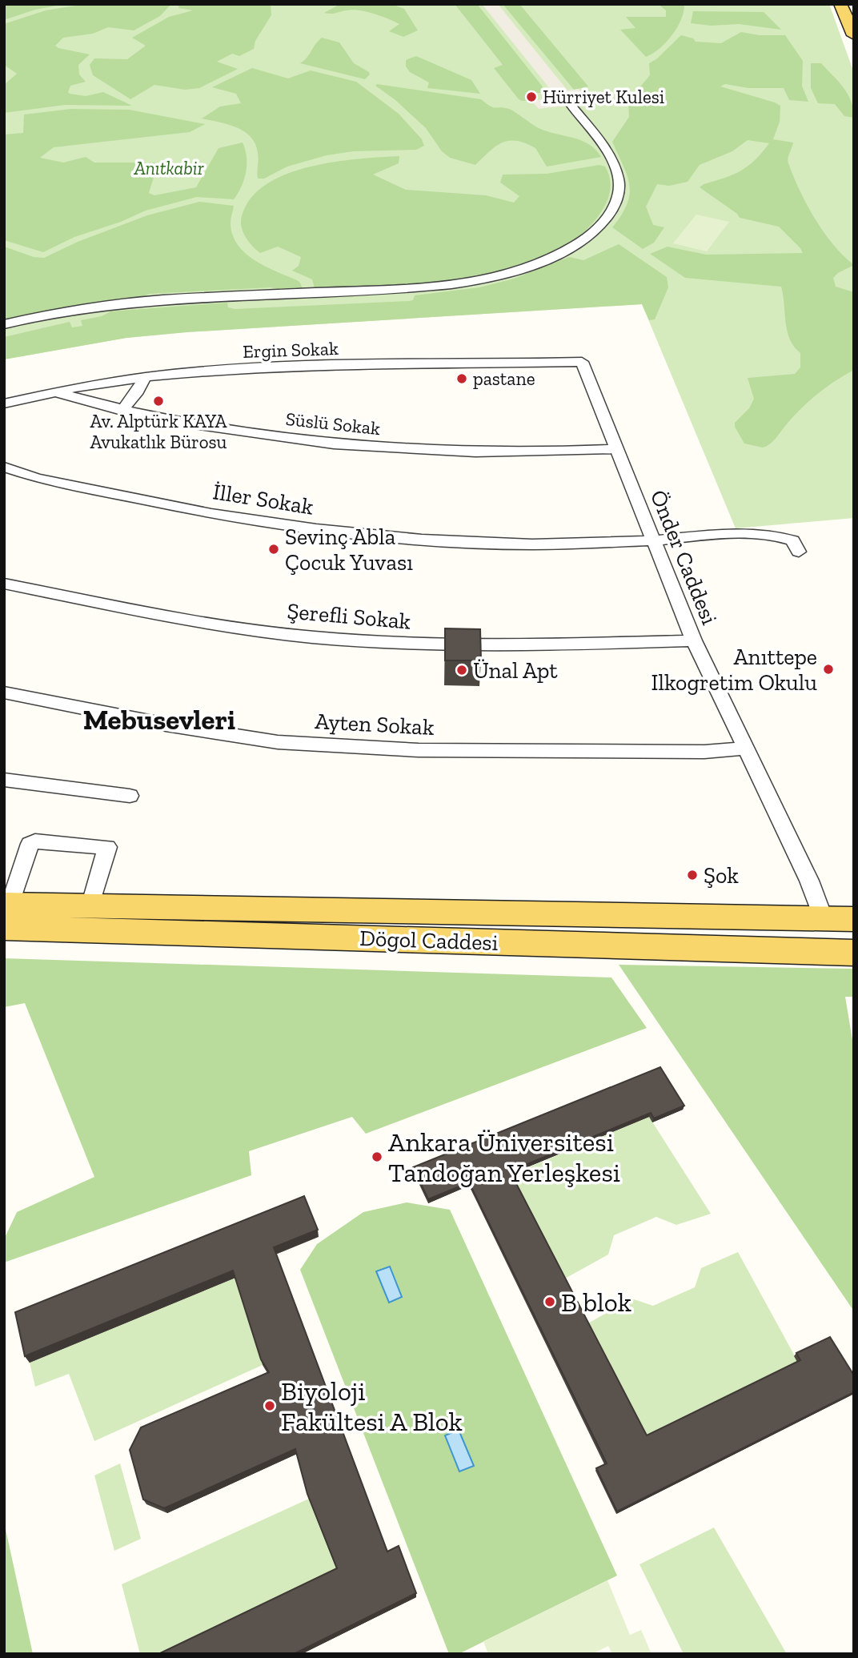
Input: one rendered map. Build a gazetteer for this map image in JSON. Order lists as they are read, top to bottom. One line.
{"streets":{"main road":["Dögol Caddesi"],"street":["Ergin Sokak","Süslü Sokak","İller Sokak","Önder Caddesi","Şerefli Sokak","Ayten Sokak"]},"crossings":[["Ergin Sokak","Süslü Sokak"],["Ergin Sokak","Önder Caddesi"],["Süslü Sokak","Önder Caddesi"],["İller Sokak","Önder Caddesi"],["Önder Caddesi","Şerefli Sokak"],["Önder Caddesi","Ayten Sokak"],["Önder Caddesi","Dögol Caddesi"]],"districts":["Mebusevleri"],"parks":["Anıtkabir"],"places":["Hürriyet Kulesi","pastane","Av. Alptürk KAYA Avukatlık Bürosu","Sevinç Abla Çocuk Yuvası","Anıttepe Ilkogretim Okulu","Ünal Apt","Şok","Ankara Üniversitesi Tandoğan Yerleşkesi","B blok","Biyoloji Fakültesi A Blok"]}
